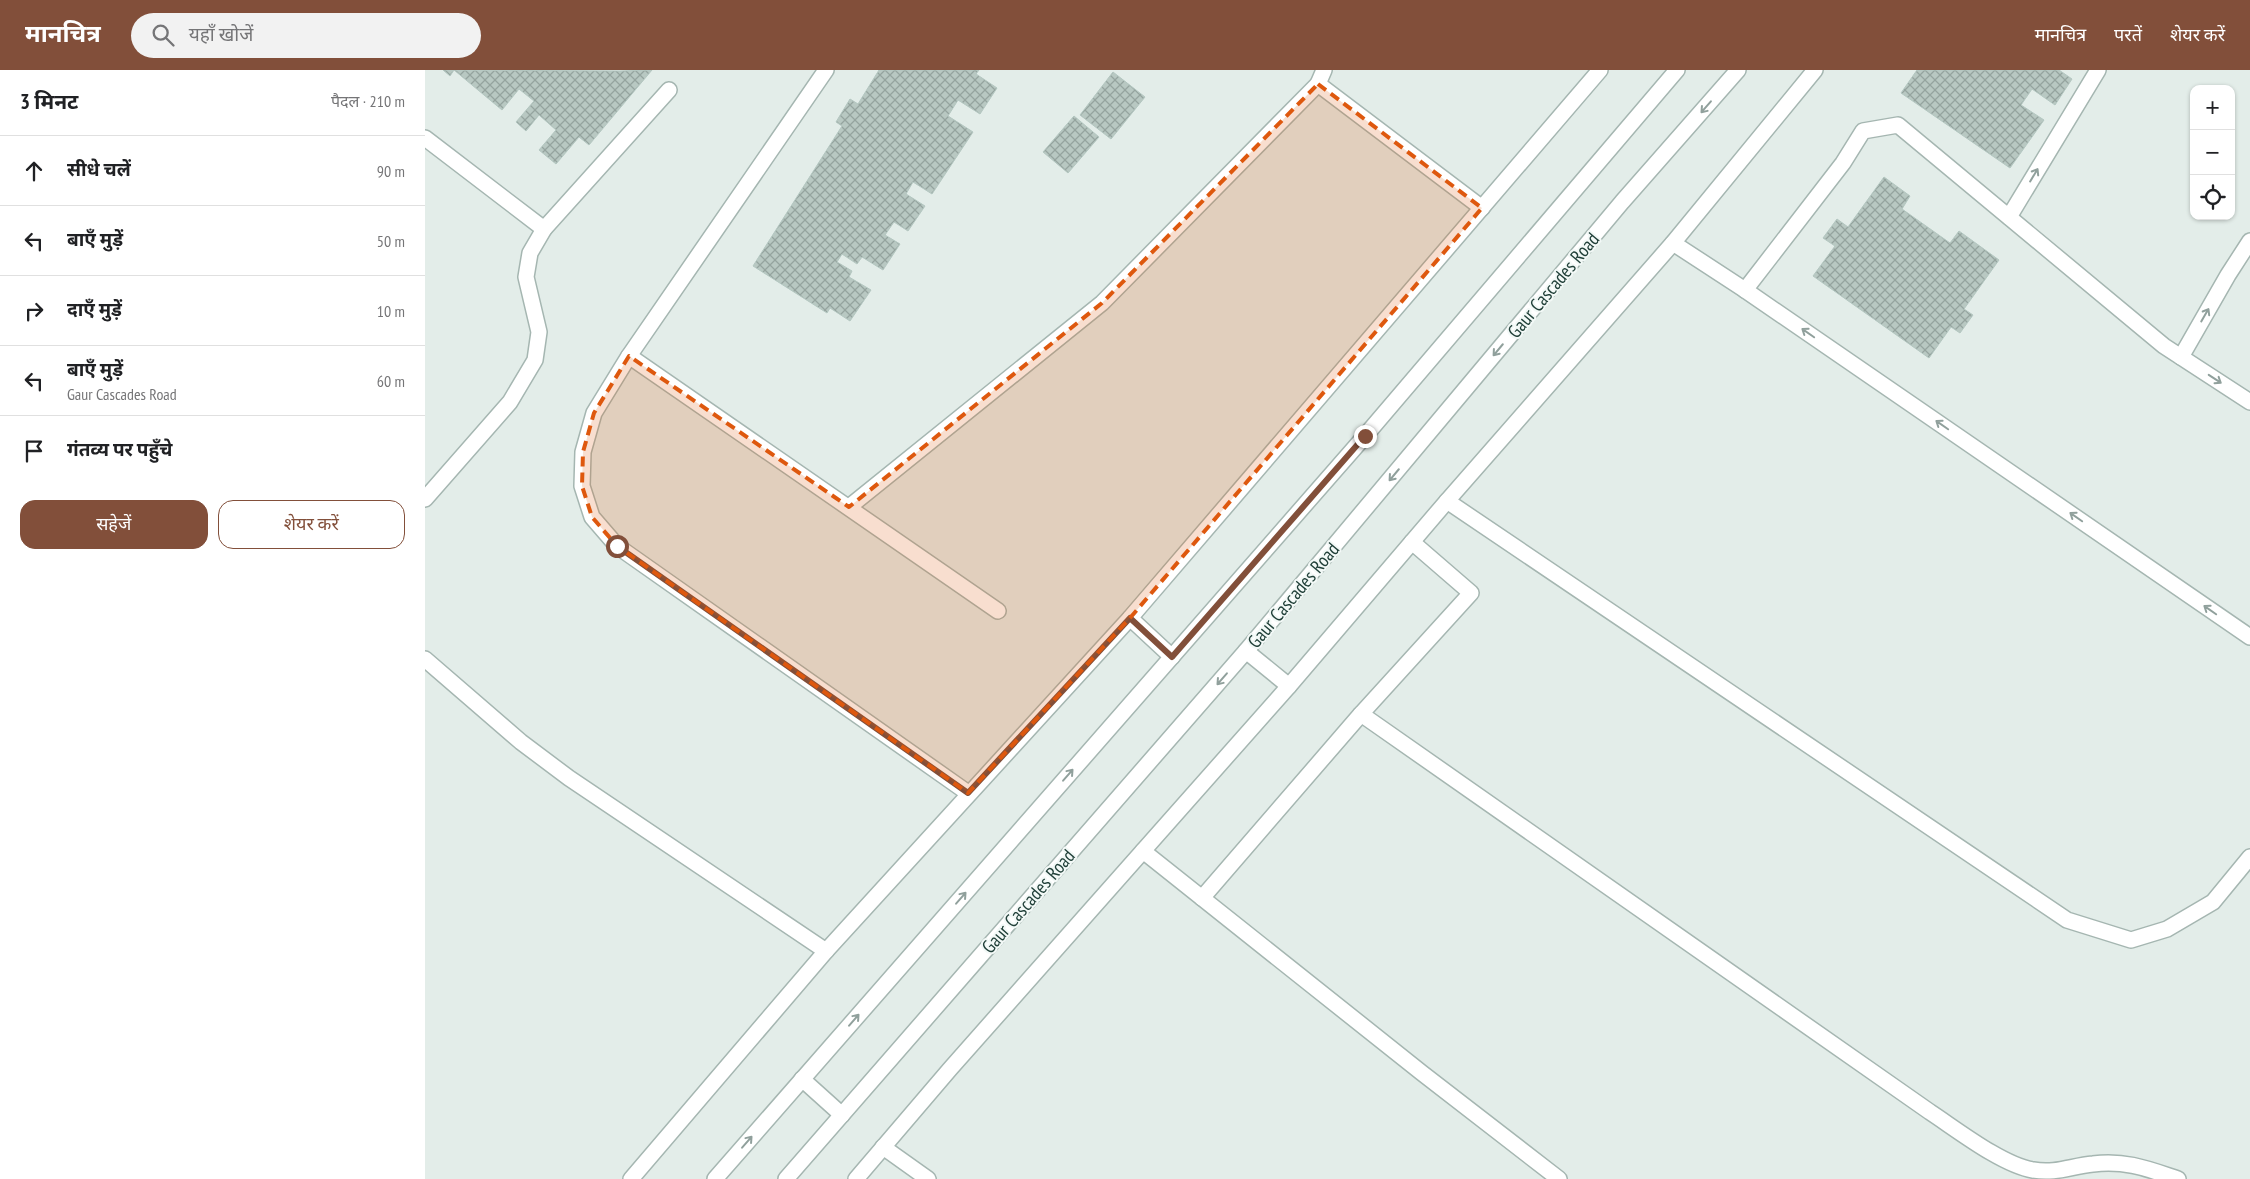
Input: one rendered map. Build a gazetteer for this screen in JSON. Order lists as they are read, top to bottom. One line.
{"streets":{"street":["Gaur Cascades Road"]},"page":{"header":"मानचित्र","search":"यहाँ खोजें","nav":["मानचित्र","परतें","शेयर करें"],"heading":["3 मिनट","पैदल · 210 m"],"map_buttons":["+","−"],"list":[["सीधे चलें","90 m"],["बाएँ मुड़ें","50 m"],["दाएँ मुड़ें","10 m"],["बाएँ मुड़ें","Gaur Cascades Road","60 m"],"गंतव्य पर पहुँचे"],"buttons":["सहेजें","शेयर करें"]}}
